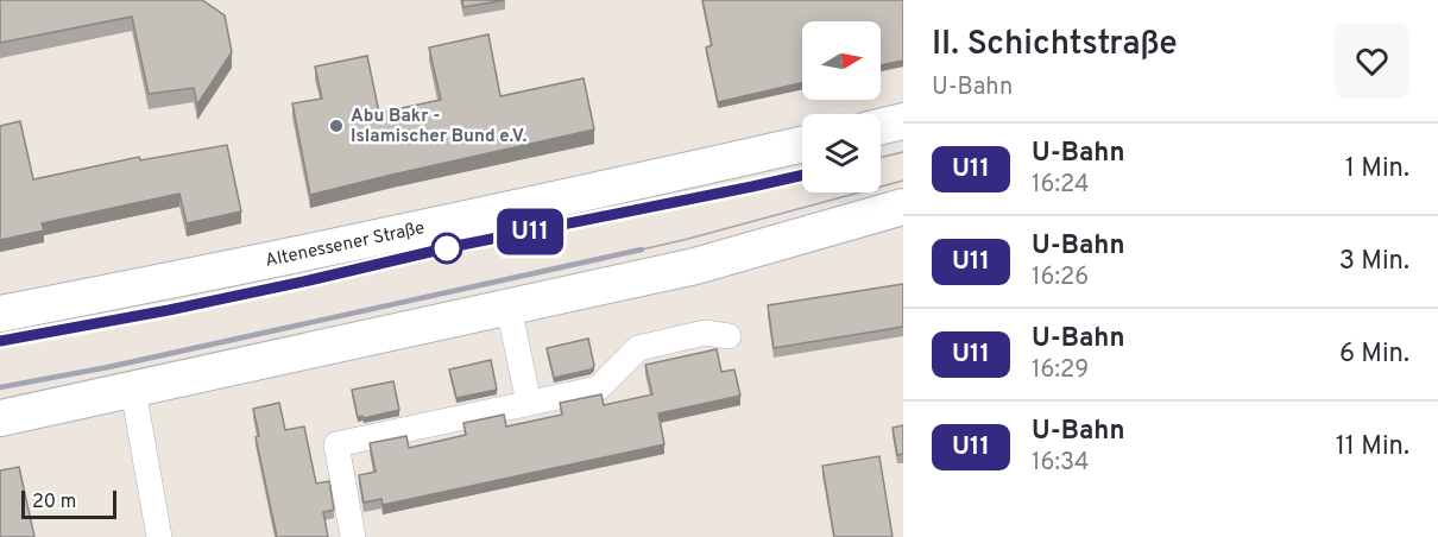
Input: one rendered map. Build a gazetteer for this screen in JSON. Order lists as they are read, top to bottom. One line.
{"streets":{"main road":["Altenessener Straße"]},"places":["Abu Bakr - Islamischer Bund e.V."],"lines":["metro line U11"],"scale_bar":"20 m","north":"right","page":{"on_map":"U11","heading":["II. Schichtstraße","U-Bahn"],"list":[{"mark":"U11","name":"U-Bahn","note":"16:24","value":"1 Min."},{"mark":"U11","name":"U-Bahn","note":"16:26","value":"3 Min."},{"mark":"U11","name":"U-Bahn","note":"16:29","value":"6 Min."},{"mark":"U11","name":"U-Bahn","note":"16:34","value":"11 Min."}],"scale":"20 m"}}
